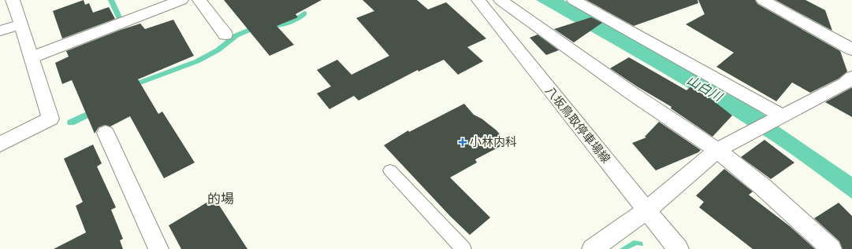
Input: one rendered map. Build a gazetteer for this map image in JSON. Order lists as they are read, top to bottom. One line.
{"streets":{"street":["八坂鳥取停車場線"]},"districts":["的場"],"water":["山白川"],"places":{"health":["小林内科"]}}
